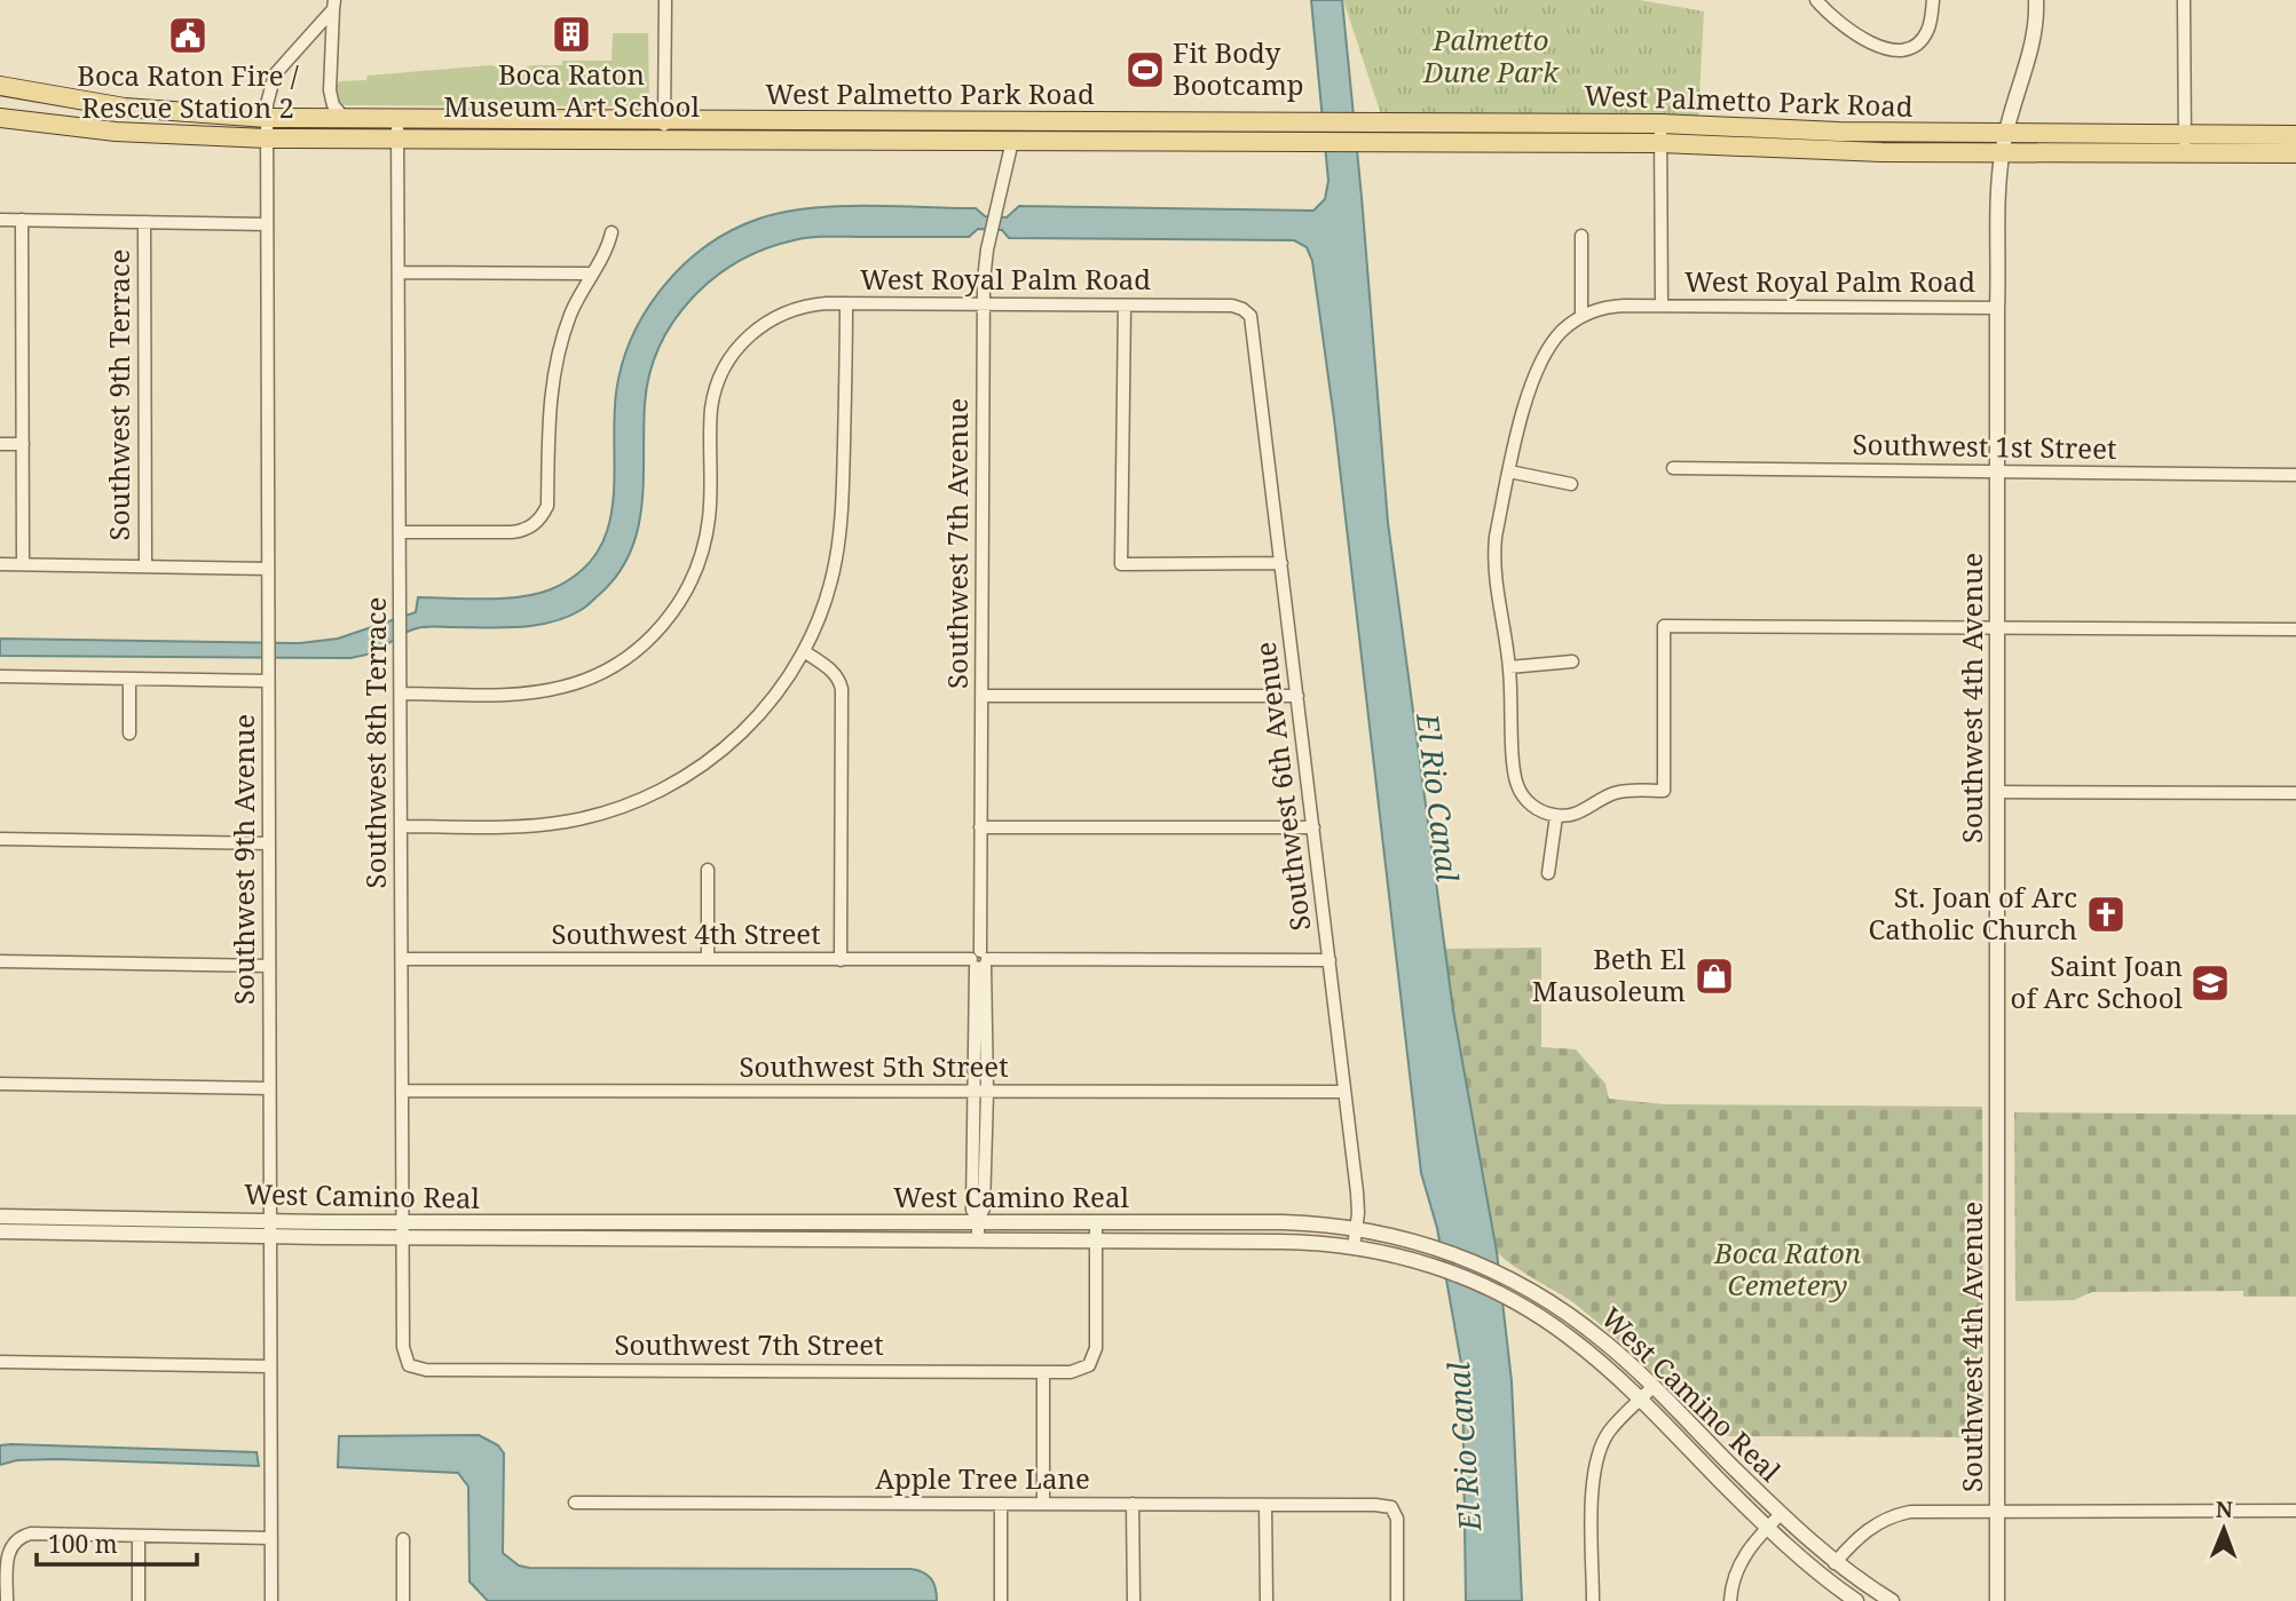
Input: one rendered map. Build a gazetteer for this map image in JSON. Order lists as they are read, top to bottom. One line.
{"streets":{"main road":["West Palmetto Park Road"],"street":["West Royal Palm Road","Southwest 9th Terrace","Southwest 1st Street","Southwest 7th Avenue","Southwest 4th Avenue","Southwest 8th Terrace","Southwest 6th Avenue","Southwest 9th Avenue","Southwest 4th Street","Southwest 5th Street","West Camino Real","Southwest 7th Street","Apple Tree Lane"]},"crossings":[["West Palmetto Park Road","Southwest 7th Avenue"],["West Palmetto Park Road","Southwest 4th Avenue"],["West Palmetto Park Road","Southwest 8th Terrace"],["West Palmetto Park Road","Southwest 9th Avenue"],["West Royal Palm Road","Southwest 7th Avenue"],["West Royal Palm Road","Southwest 4th Avenue"],["West Royal Palm Road","Southwest 8th Terrace"],["West Royal Palm Road","Southwest 6th Avenue"],["Southwest 1st Street","Southwest 4th Avenue"],["Southwest 7th Avenue","Southwest 4th Street"],["Southwest 7th Avenue","Southwest 5th Street"],["Southwest 7th Avenue","West Camino Real"],["Southwest 8th Terrace","Southwest 4th Street"],["Southwest 8th Terrace","Southwest 5th Street"],["Southwest 8th Terrace","West Camino Real"],["Southwest 8th Terrace","Southwest 7th Street"],["Southwest 6th Avenue","Southwest 4th Street"],["Southwest 6th Avenue","Southwest 5th Street"],["Southwest 6th Avenue","West Camino Real"],["Southwest 9th Avenue","West Camino Real"],["West Camino Real","Southwest 7th Street"]],"water":["El Rio Canal"],"parks":["Palmetto Dune Park","Boca Raton Cemetery"],"places":{"building":["Boca Raton Museum Art School"],"public building":["Boca Raton Fire / Rescue Station 2"],"sports":["Fit Body Bootcamp"],"church":["St. Joan of Arc Catholic Church"],"shop":["Beth El Mausoleum"],"school or university":["Saint Joan of Arc School"]},"scale_bar":"100 m","north":"top"}
